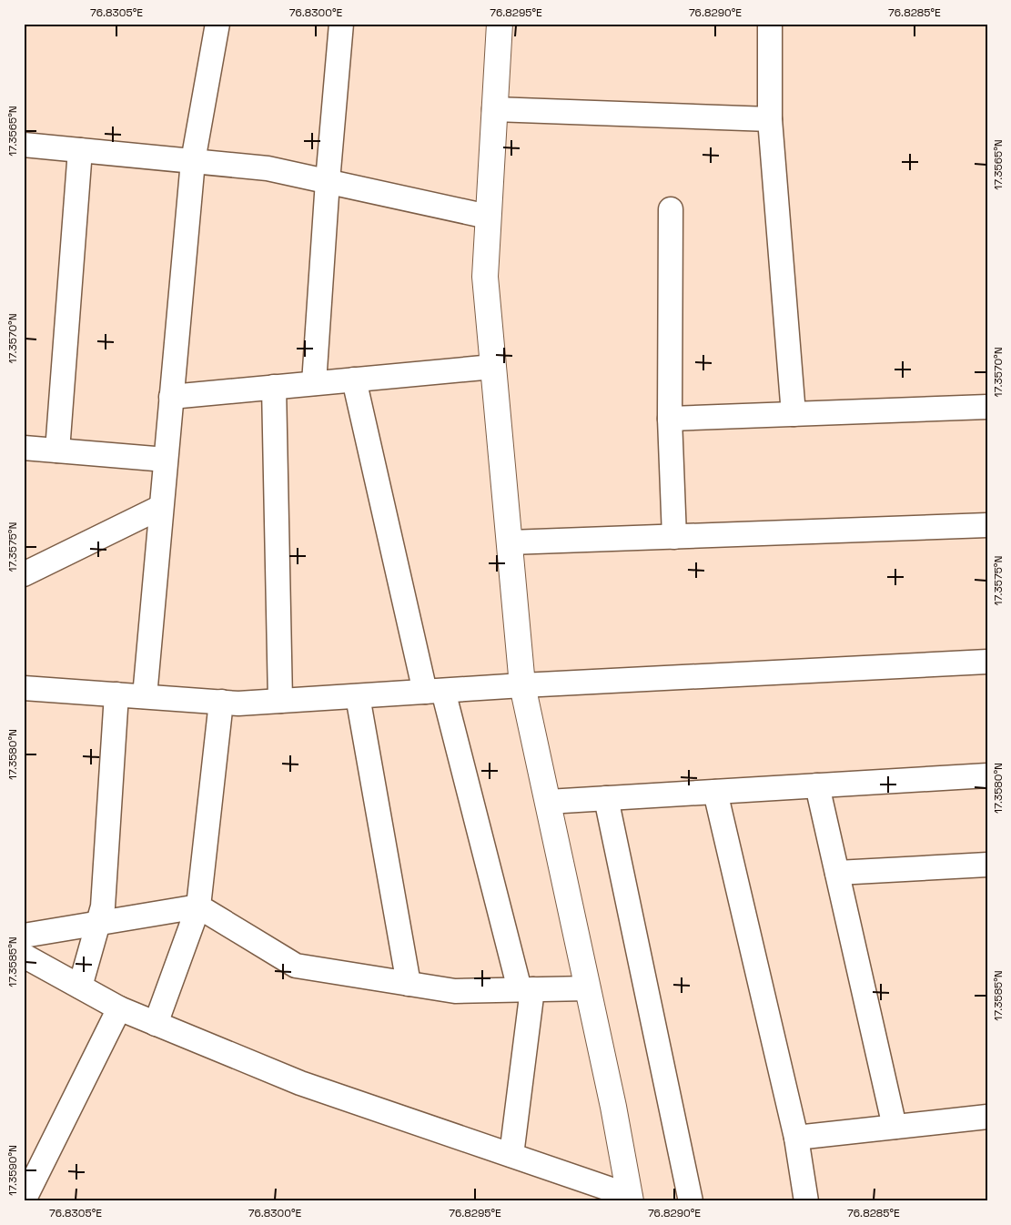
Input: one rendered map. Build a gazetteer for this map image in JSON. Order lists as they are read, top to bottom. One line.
{"coordinates":["76.8305°E","76.8300°E","76.8295°E","76.8290°E","76.8285°E","17.3565°N","17.3570°N","17.3575°N","17.3580°N","17.3585°N","17.3590°N"]}
